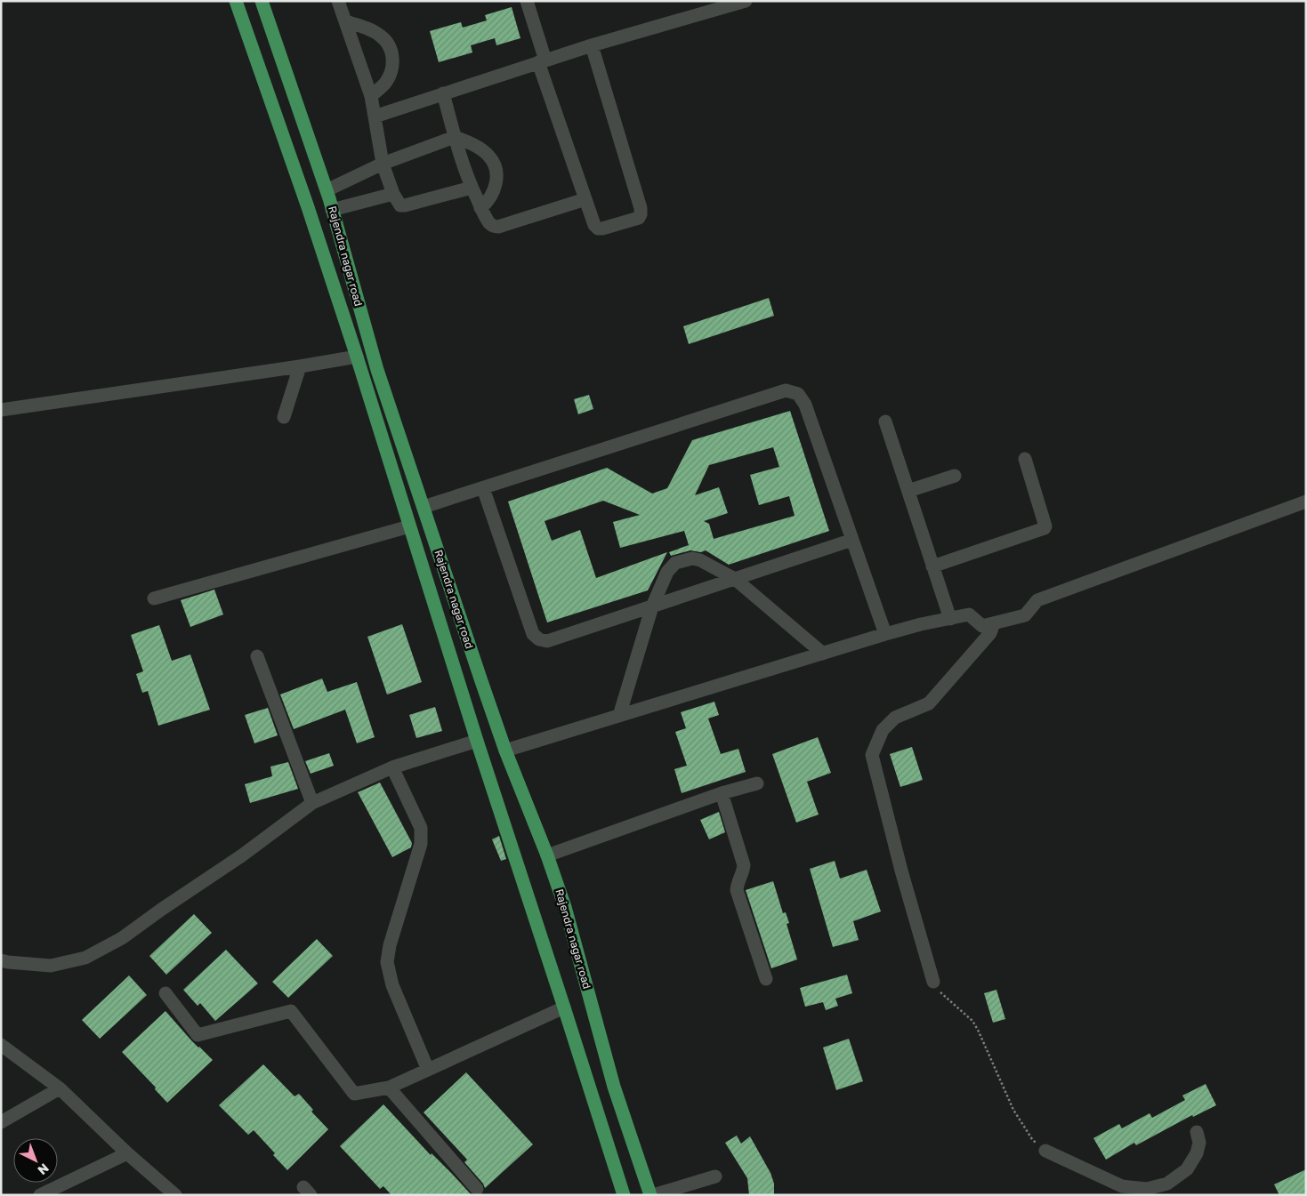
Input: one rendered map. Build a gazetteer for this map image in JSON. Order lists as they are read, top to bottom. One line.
{"streets":{"main road":["Rajendra nagar road"]},"north":"bottom right"}
